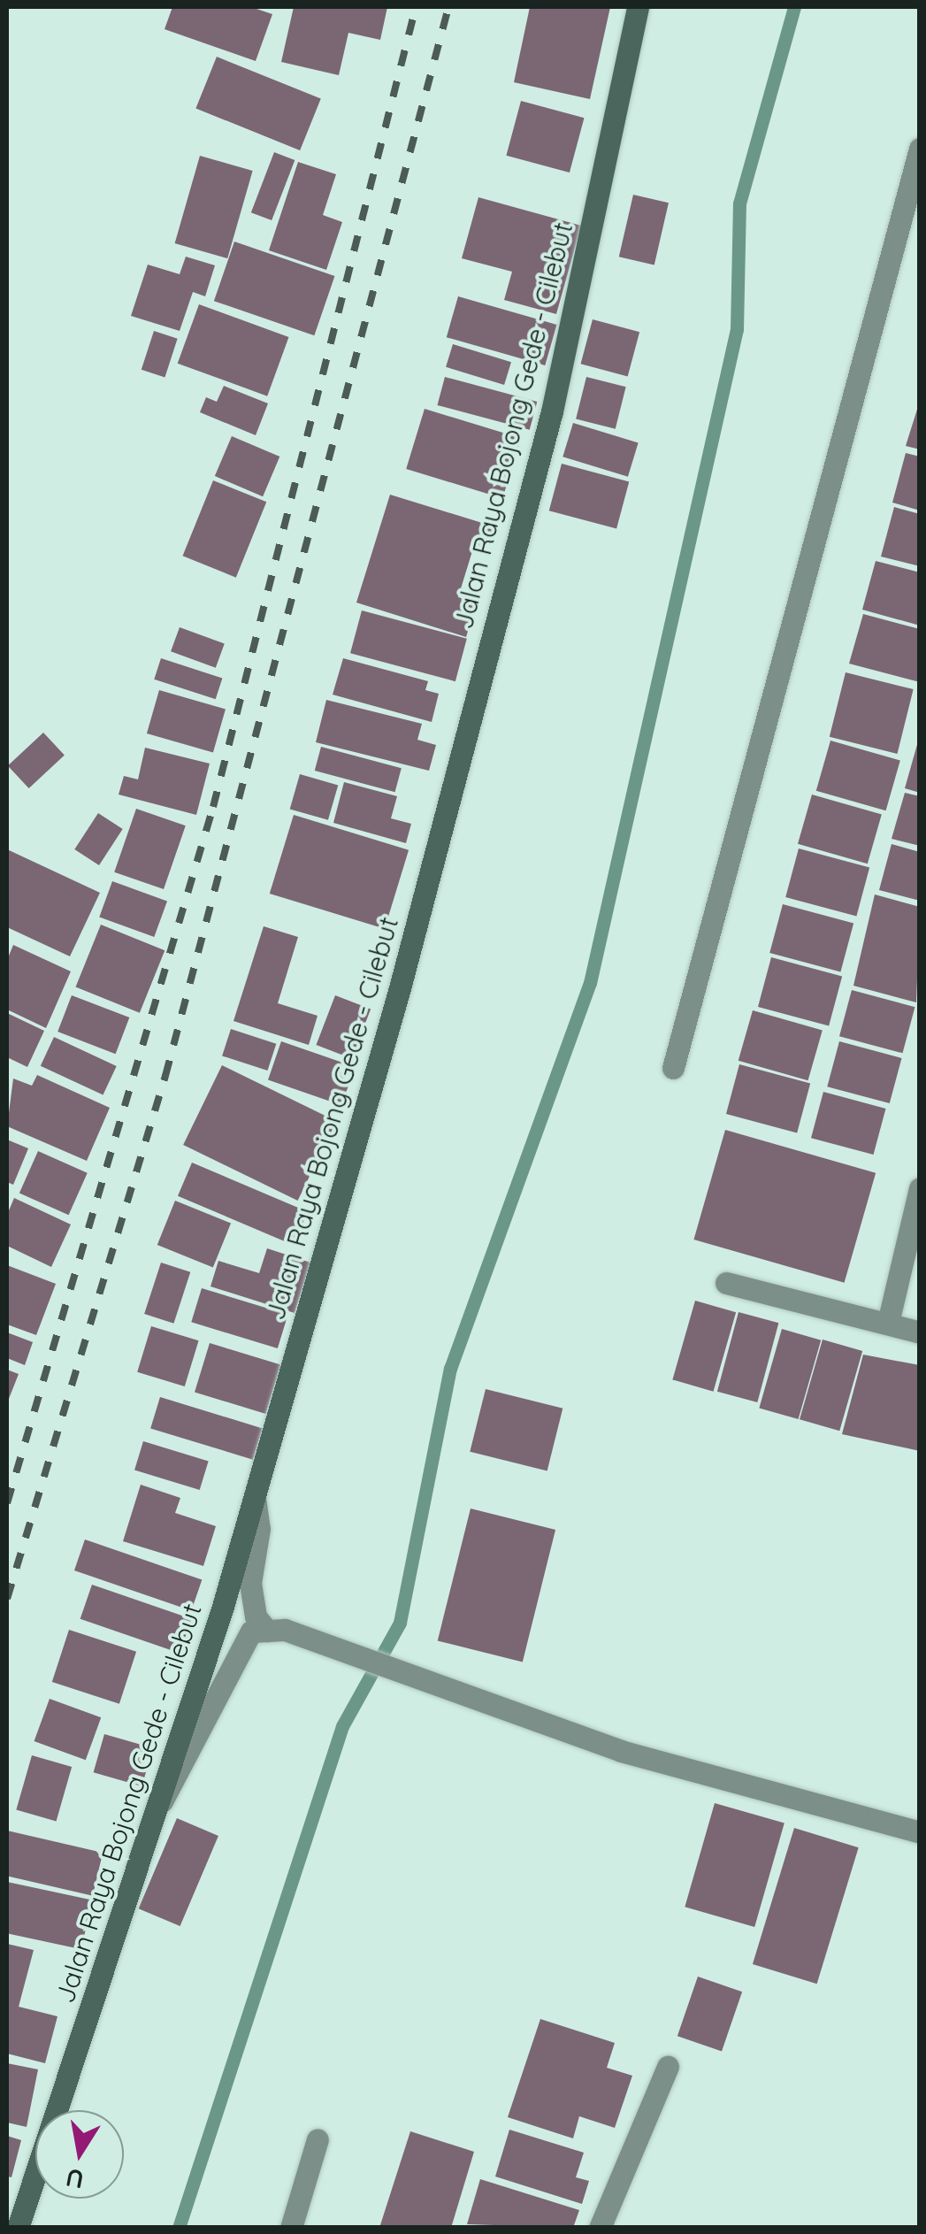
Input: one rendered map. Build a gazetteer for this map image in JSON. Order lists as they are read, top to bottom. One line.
{"streets":{"main road":["Jalan Raya Bojong Gede - Cilebut"]},"north":"bottom"}
